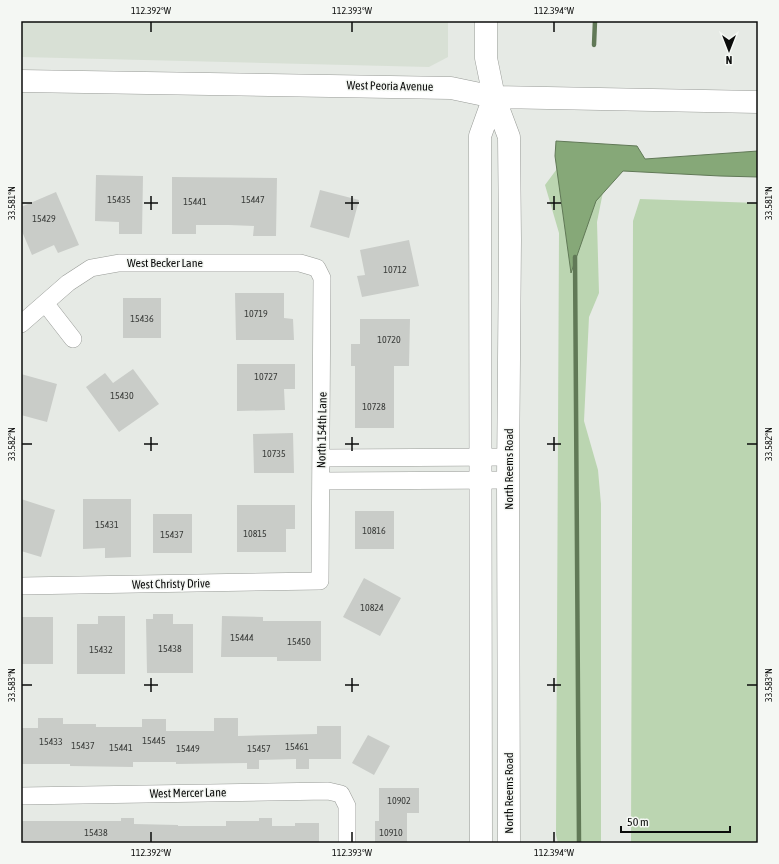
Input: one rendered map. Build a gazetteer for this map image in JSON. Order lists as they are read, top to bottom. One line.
{"streets":{"main road":["West Peoria Avenue","North Reems Road"],"street":["West Becker Lane","North 154th Lane","West Christy Drive","West Mercer Lane"]},"crossings":[["West Peoria Avenue","North Reems Road"],["West Becker Lane","North 154th Lane"],["North 154th Lane","West Christy Drive"]],"house_numbers":["15435","15447","15441","15429","10712","10719","15436","10720","10727","15430","10728","10735","15431","10816","10815","15437","10824","15444","15450","15438","15432","15445","15433","15437","15461","15441","15449","15457","10902","15438","10910"],"scale_bar":"50 m","north":"bottom","coordinates":["112.392°W","112.393°W","112.394°W","33.581°N","33.582°N","33.583°N"]}
